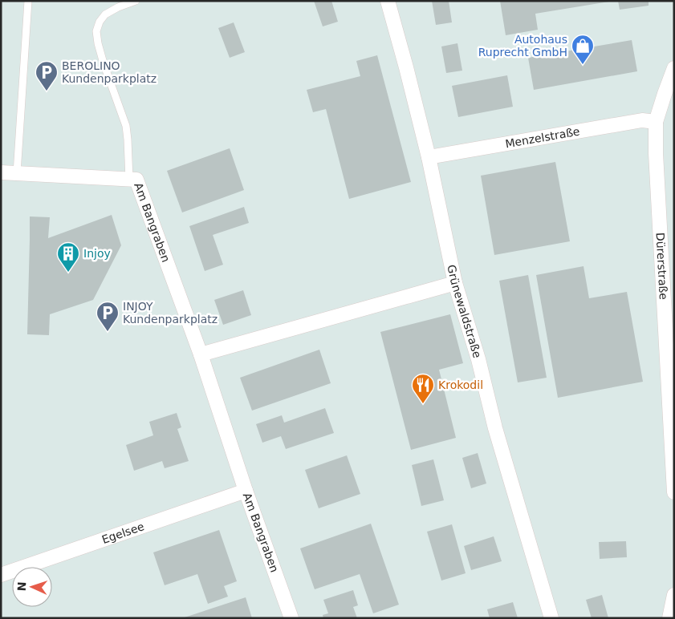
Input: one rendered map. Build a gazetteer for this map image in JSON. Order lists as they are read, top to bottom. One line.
{"streets":{"street":["Menzelstraße","Am Bangraben","Dürerstraße","Grünewaldstraße","Egelsee"]},"crossings":[["Menzelstraße","Dürerstraße"],["Menzelstraße","Grünewaldstraße"],["Am Bangraben","Egelsee"]],"places":{"shop":["Autohaus Ruprecht GmbH"],"parking":["BEROLINO Kundenparkplatz","INJOY Kundenparkplatz"],"building":["Injoy"],"restaurant":["Krokodil"]},"north":"left"}
